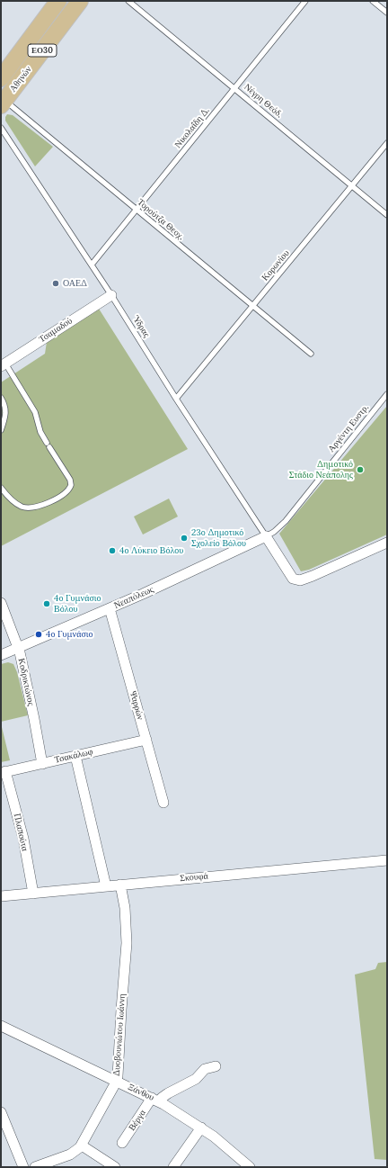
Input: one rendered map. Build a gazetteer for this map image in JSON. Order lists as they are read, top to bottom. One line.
{"streets":{"main road":["ΕΟ30","Αθηνών"],"street":["Τσαμαδού","Νεαπόλεως","Κοδρικτώνος","Ψαρρών","Τσακάλωφ","Πλαπούτα","Σκουφά","Δυοβουνιώτου Ιωάννη","Ξάνθου","Βέργα"],"lane":["Νέγρη Θεόδ.","Νικολαΐδη Δ.","Τορούτζα Θεοχ.","Κορωνίου","Ύδρας","Αργέντη Ευστρ."]},"crossings":[["Αθηνών","Τορούτζα Θεοχ."],["Νέγρη Θεόδ.","Νικολαΐδη Δ."],["Νέγρη Θεόδ.","Κορωνίου"],["Νικολαΐδη Δ.","Τορούτζα Θεοχ."],["Νικολαΐδη Δ.","Ύδρας"],["Τορούτζα Θεοχ.","Κορωνίου"],["Κορωνίου","Ύδρας"],["Ύδρας","Τσαμαδού"],["Ύδρας","Αργέντη Ευστρ."],["Ύδρας","Νεαπόλεως"],["Αργέντη Ευστρ.","Νεαπόλεως"],["Νεαπόλεως","Κοδρικτώνος"],["Νεαπόλεως","Ψαρρών"],["Κοδρικτώνος","Τσακάλωφ"],["Ψαρρών","Τσακάλωφ"],["Τσακάλωφ","Πλαπούτα"],["Πλαπούτα","Σκουφά"],["Σκουφά","Δυοβουνιώτου Ιωάννη"],["Δυοβουνιώτου Ιωάννη","Ξάνθου"],["Ξάνθου","Βέργα"]],"places":["ΟΑΕΔ","Δημοτικό Στάδιο Νεάπολης","23ο Δημοτικό Σχολείο Βόλου","4ο Λύκειο Βόλου","4ο Γυμνάσιο Βόλου","4ο Γυμνάσιο"]}
